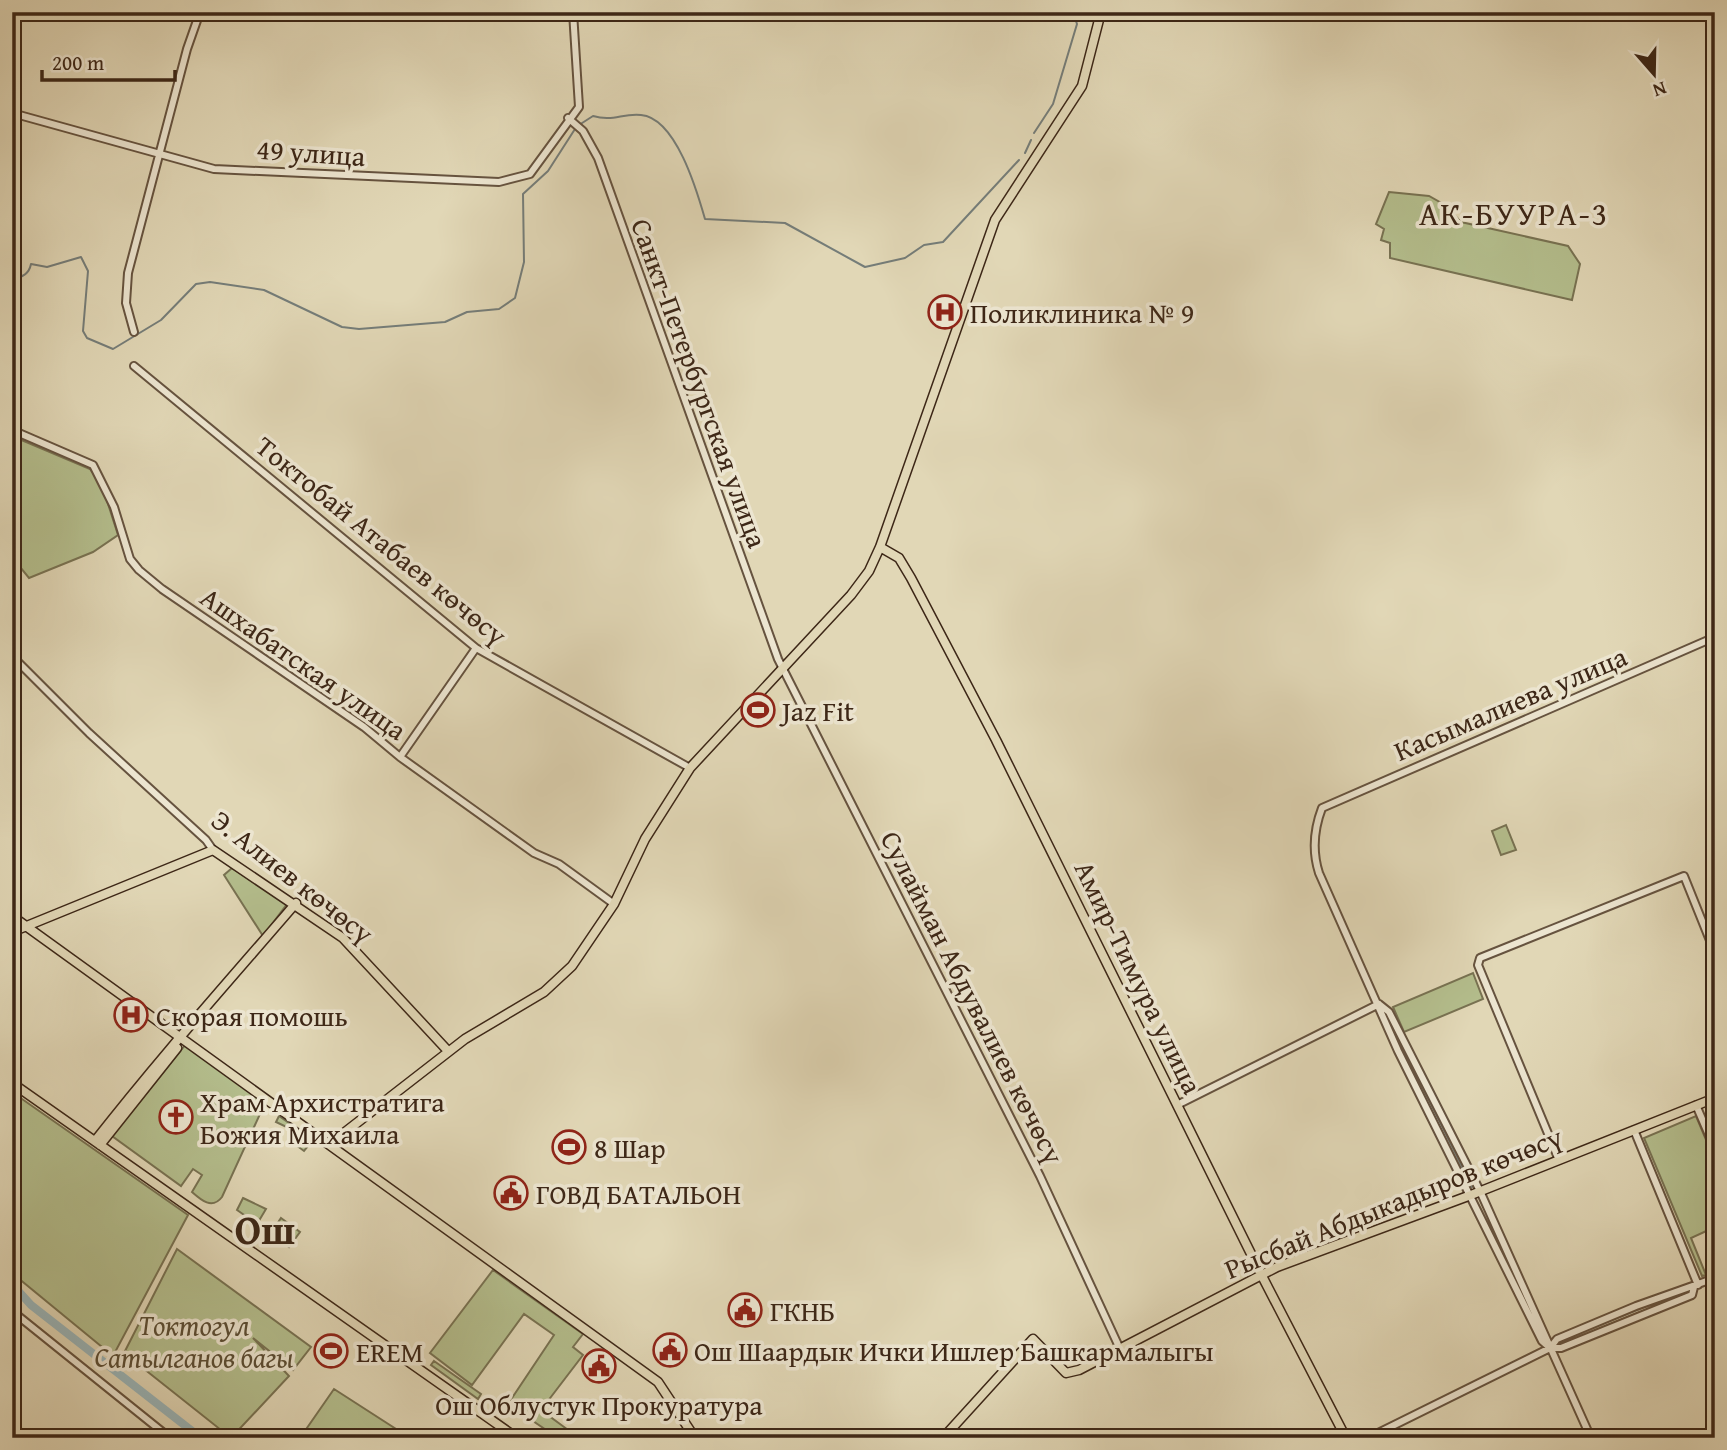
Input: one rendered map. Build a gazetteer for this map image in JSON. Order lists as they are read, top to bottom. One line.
{"streets":{"main road":["Э. Алиев көчөсү","Амир-Тимура улица","Рысбай Абдыкадыров көчөсү"],"street":["49 улица","Санкт-Петербургская улица","Токтобай Атабаев көчөсү","Ашхабатская улица","Касымалиева улица","Сулайман Абдувалиев көчөсү"]},"crossings":[["49 улица","Санкт-Петербургская улица"],["Санкт-Петербургская улица","Сулайман Абдувалиев көчөсү"],["Амир-Тимура улица","Рысбай Абдыкадыров көчөсү"],["Сулайман Абдувалиев көчөсү","Рысбай Абдыкадыров көчөсү"]],"districts":["АК-БУУРА-3","Ош"],"parks":["Токтогул Сатылганов багы"],"places":{"hospital":["Поликлиника № 9","Скорая помошь"],"sports":["Jaz Fit","8 Шар","EREM"],"church":["Храм Архистратига Божия Михаила"],"public building":["ГОВД БАТАЛЬОН","ГКНБ","Ош Шаардык Ички Ишлер Башкармалыгы","Ош Облустук Прокуратура"]},"scale_bar":"200 m","north":"bottom"}
